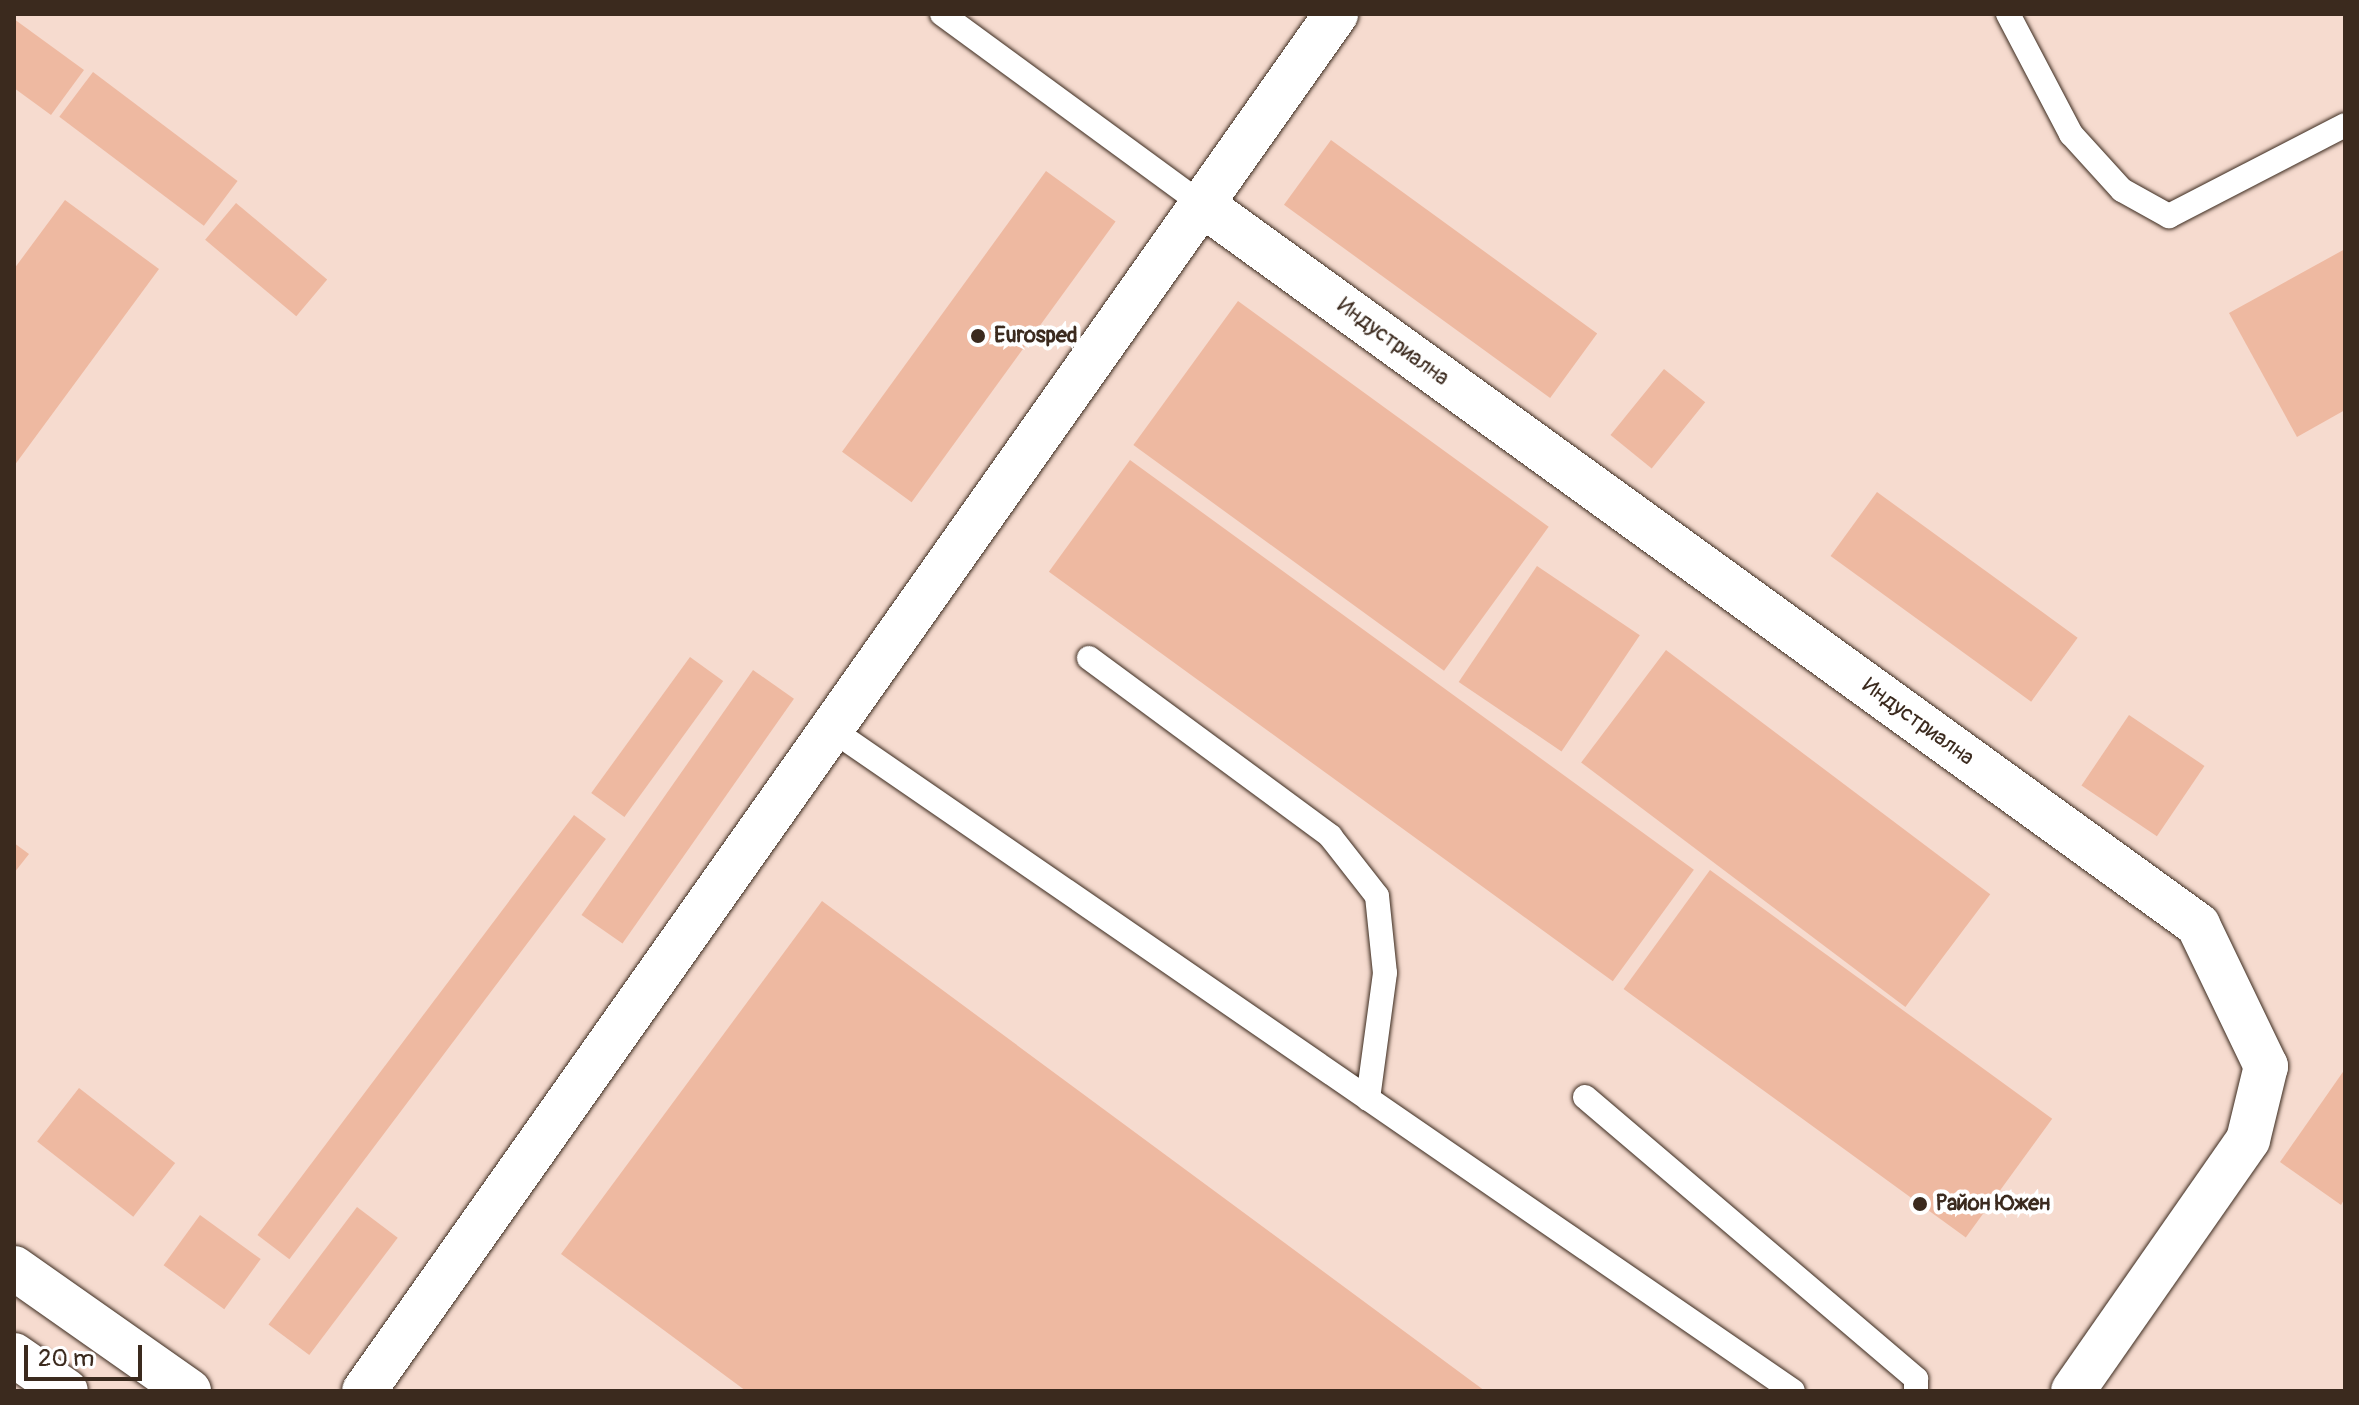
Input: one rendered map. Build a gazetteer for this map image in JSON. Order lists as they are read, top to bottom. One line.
{"streets":{"street":["Индустриална"]},"places":["Eurosped","Район Южен"],"scale_bar":"20 m"}
